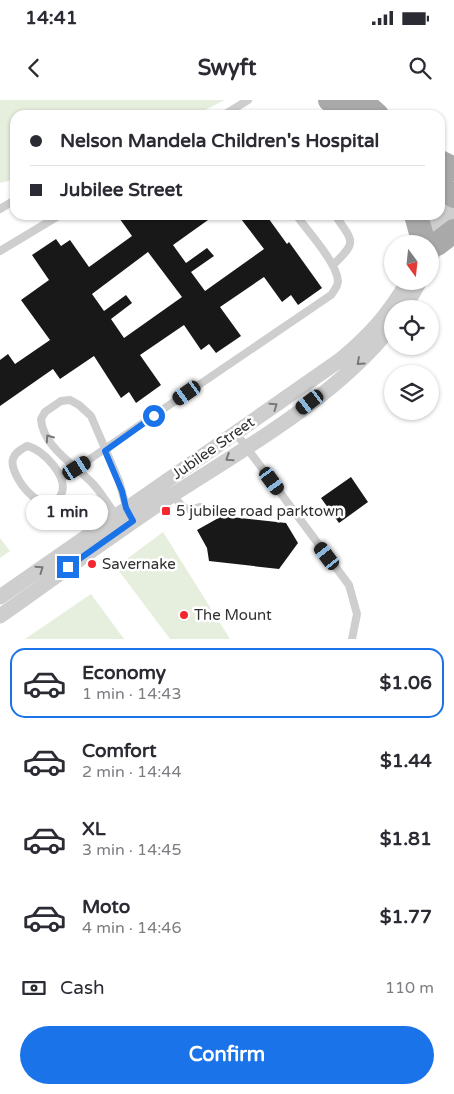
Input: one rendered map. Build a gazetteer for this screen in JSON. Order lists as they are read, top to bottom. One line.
{"streets":{"street":["Jubilee Street"]},"places":{"transit":["5 jubilee road parktown"],"other":["Savernake","The Mount"]},"north":"bottom","page":{"status":"14:41","header":"Swyft","banner":["Nelson Mandela Children's Hospital","Jubilee Street"],"bubble":"1 min","list":[{"name":"Economy","note":"1 min · 14:43","value":"$1.06"},{"name":"Comfort","note":"2 min · 14:44","value":"$1.44"},{"name":"XL","note":"3 min · 14:45","value":"$1.81"},{"name":"Moto","note":"4 min · 14:46","value":"$1.77"}],"pay":["Cash","110 m"],"buttons":"Confirm"}}
